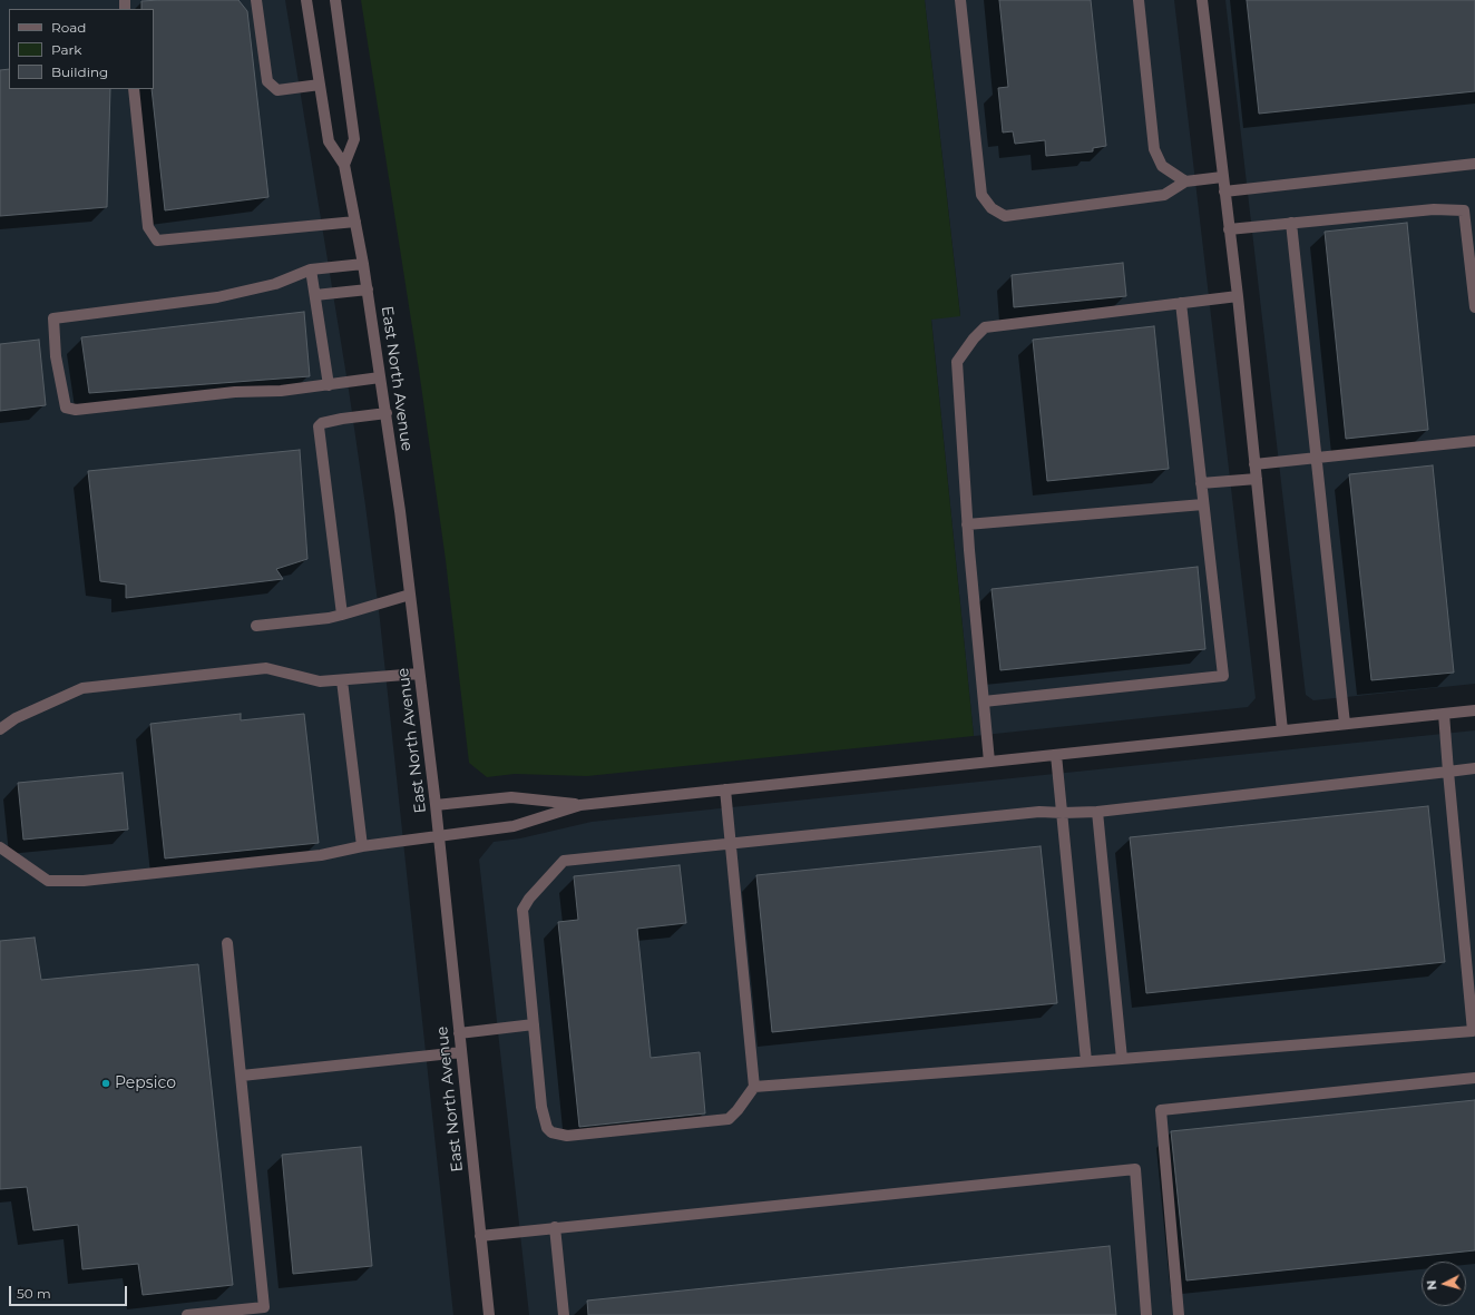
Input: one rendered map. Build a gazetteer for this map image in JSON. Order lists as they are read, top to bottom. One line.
{"streets":{"street":["East North Avenue"]},"places":["Pepsico"],"legend":["Road","Park","Building"],"scale_bar":"50 m","north":"left"}
